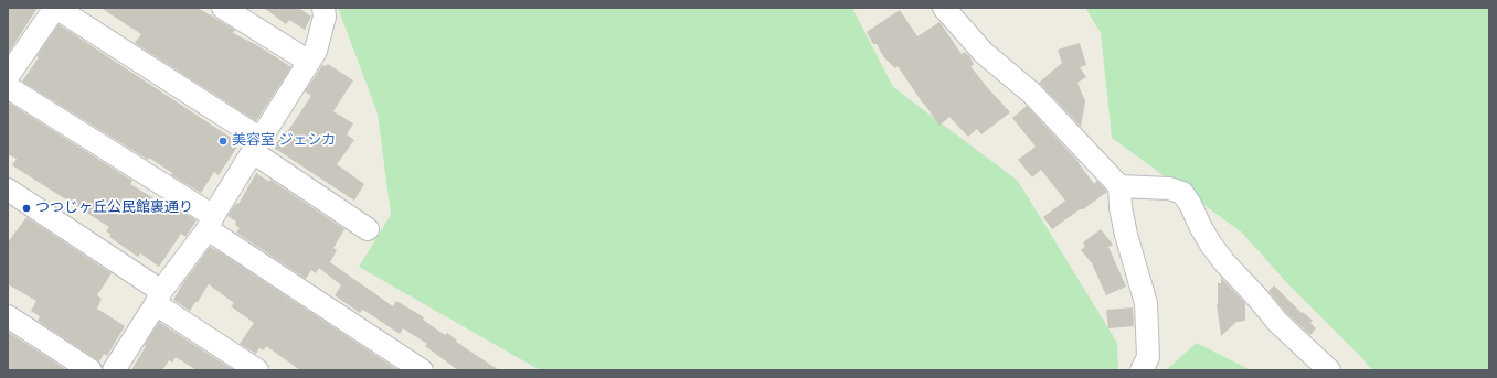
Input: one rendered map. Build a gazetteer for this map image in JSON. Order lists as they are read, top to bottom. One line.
{"places":["美容室 ジェシカ","つつじヶ丘公民館裏通り"]}
